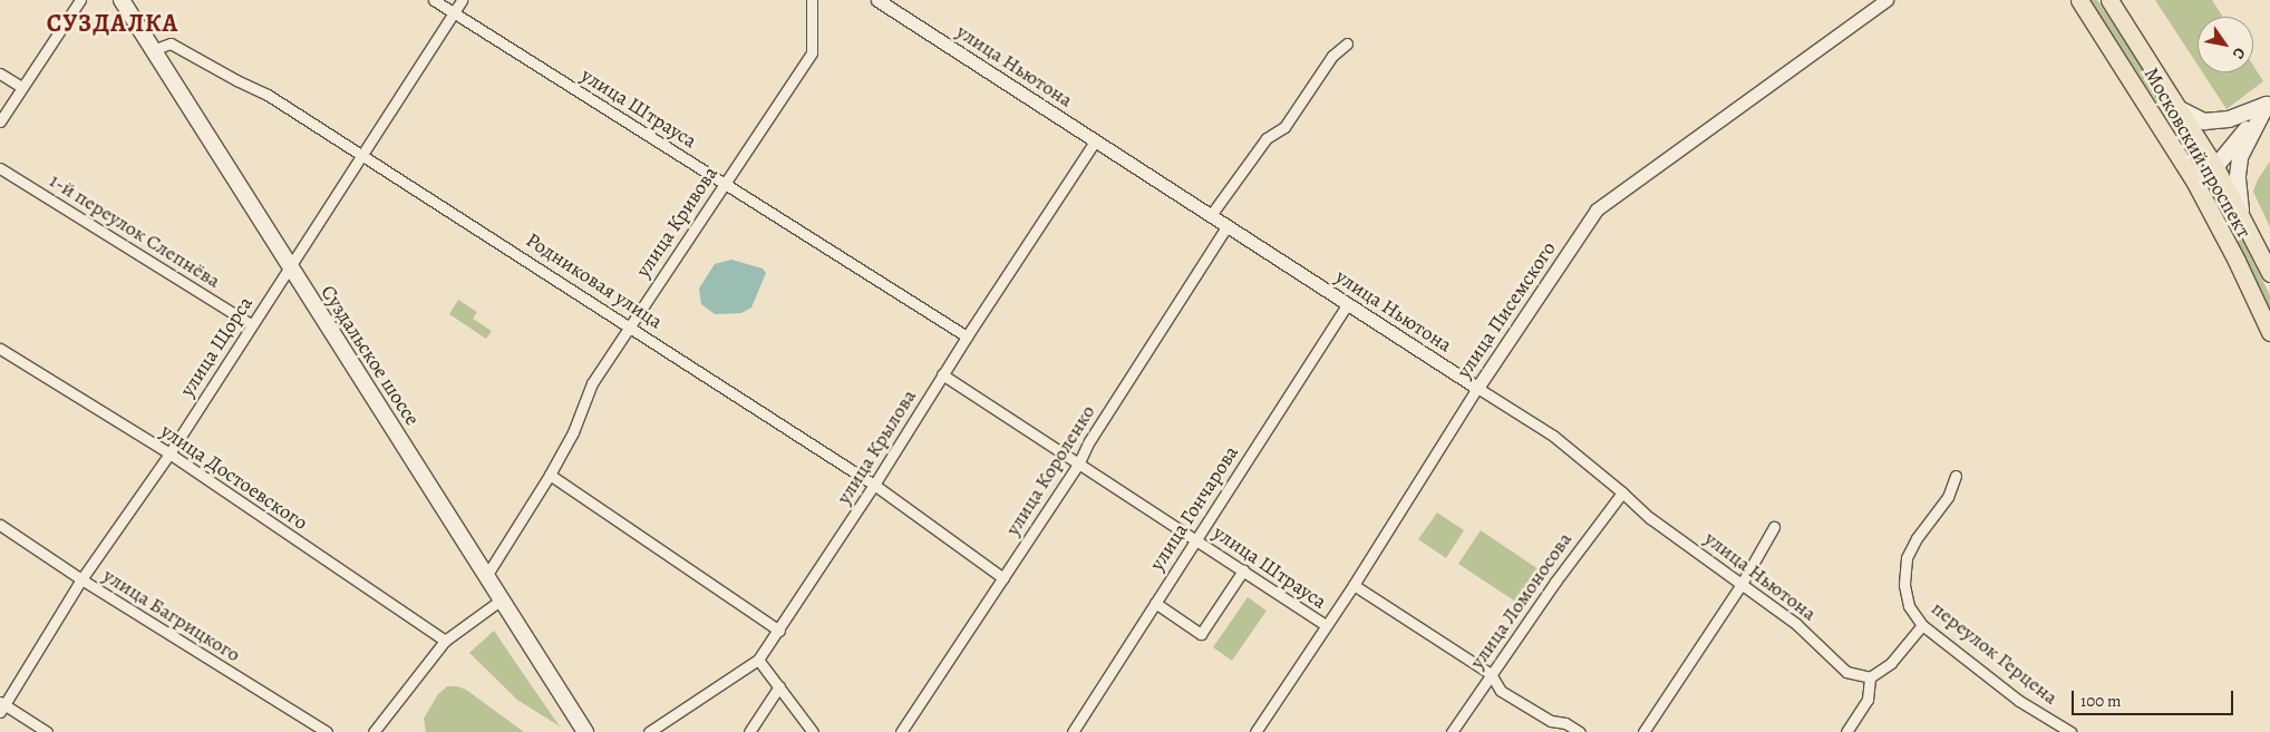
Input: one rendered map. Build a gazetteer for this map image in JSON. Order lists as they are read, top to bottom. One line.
{"streets":{"main road":["Московский проспект","Суздальское шоссе"],"street":["улица Ньютона","улица Штрауса","улица Кривова","1-й переулок Слепнёва","Родниковая улица","улица Писемского","улица Щорса","улица Крылова","улица Короленко","улица Достоевского","улица Гончарова","улица Ломоносова","улица Багрицкого","переулок Герцена"]},"crossings":[["улица Ньютона","улица Писемского"],["улица Ньютона","улица Крылова"],["улица Ньютона","улица Короленко"],["улица Ньютона","улица Гончарова"],["улица Ньютона","улица Ломоносова"],["улица Штрауса","улица Кривова"],["улица Штрауса","улица Писемского"],["улица Штрауса","улица Щорса"],["улица Штрауса","улица Крылова"],["улица Штрауса","улица Короленко"],["улица Штрауса","улица Гончарова"],["улица Штрауса","улица Ломоносова"],["улица Кривова","Родниковая улица"],["улица Кривова","Суздальское шоссе"],["1-й переулок Слепнёва","улица Щорса"],["Родниковая улица","улица Щорса"],["Родниковая улица","Суздальское шоссе"],["Родниковая улица","улица Крылова"],["Родниковая улица","улица Короленко"],["улица Щорса","Суздальское шоссе"],["улица Щорса","улица Достоевского"],["улица Щорса","улица Багрицкого"]],"districts":["СУЗДАЛКА"],"scale_bar":"100 m","north":"bottom right"}
